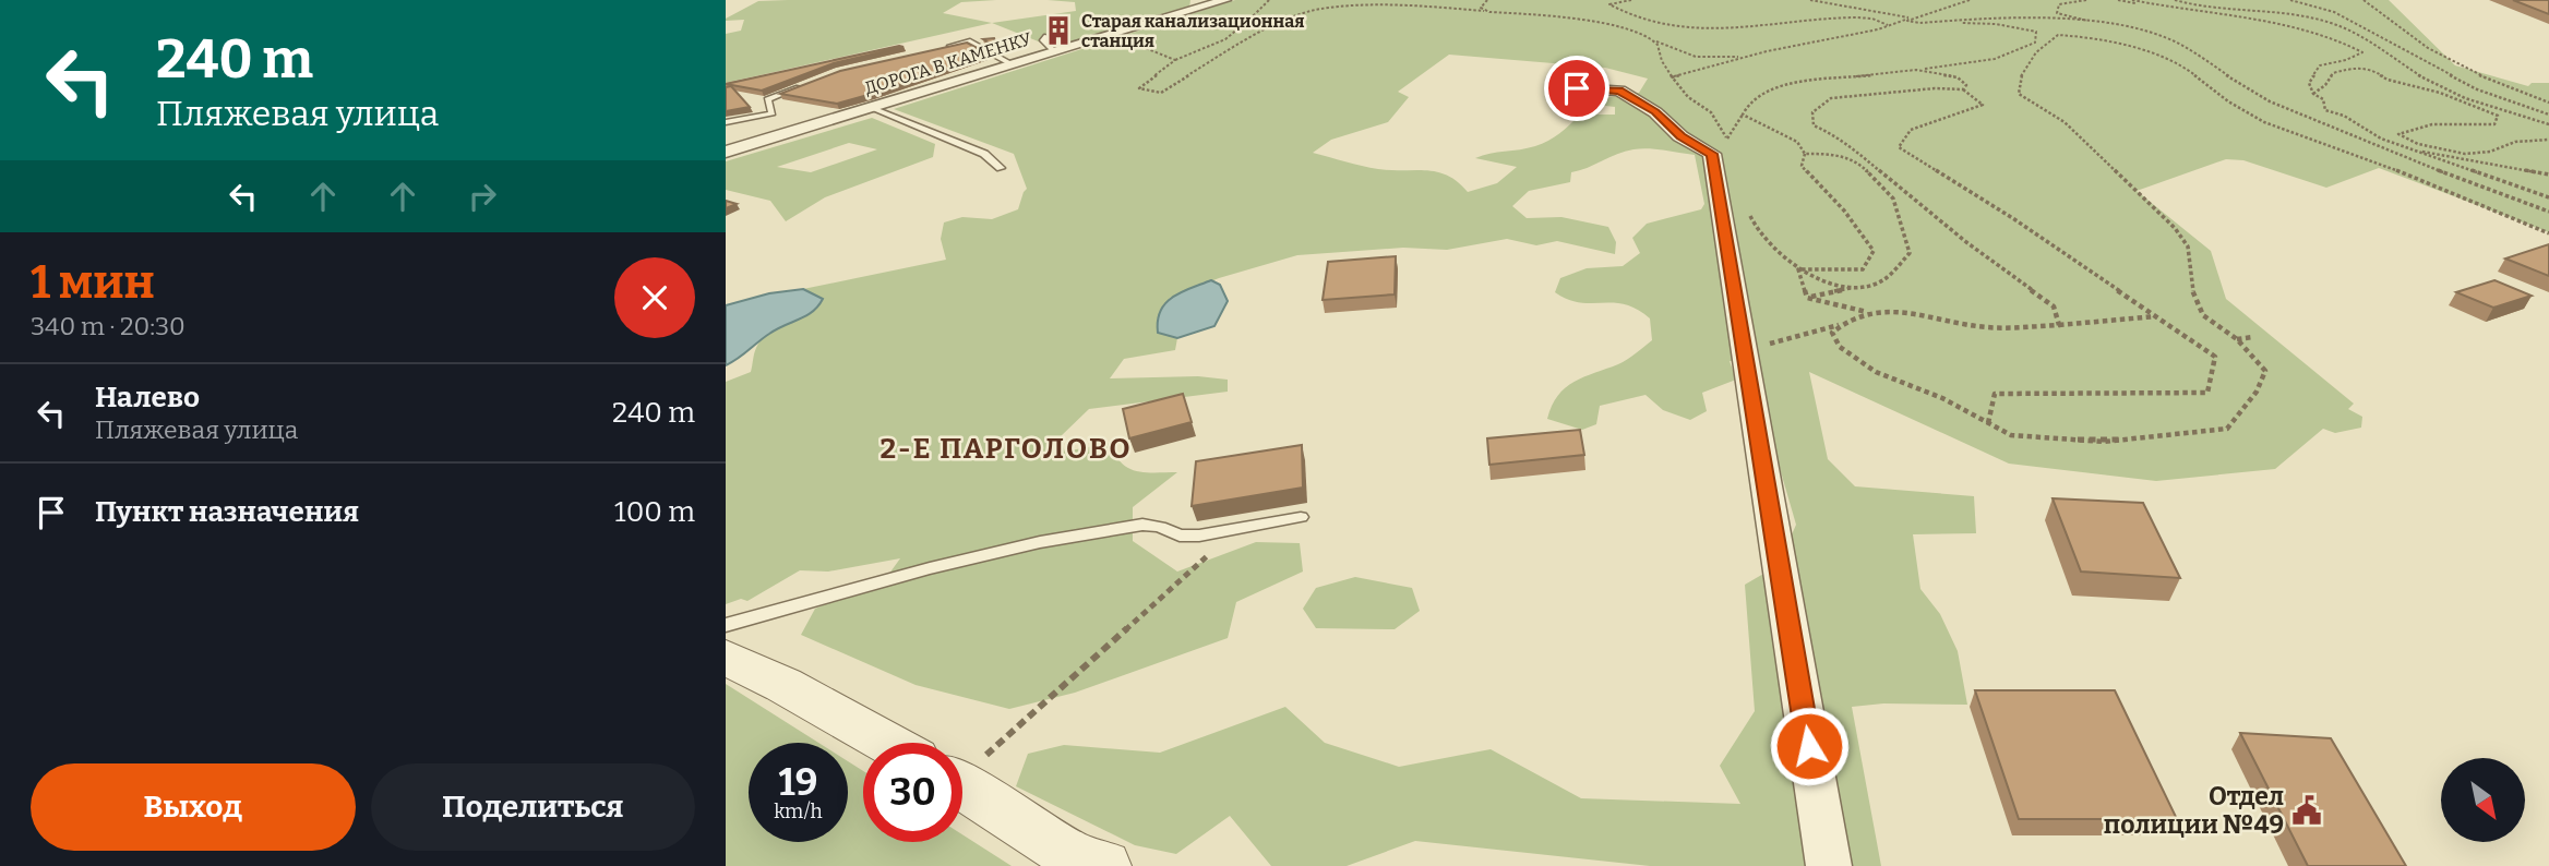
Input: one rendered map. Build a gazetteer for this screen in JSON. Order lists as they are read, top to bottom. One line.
{"streets":{"street":["ДОРОГА В КАМЕНКУ"]},"districts":["2-Е ПАРГОЛОВО"],"places":{"building":["Старая канализационная станция"],"public building":["Отдел полиции №49"]},"north":"bottom right","page":{"turn":["240 m","Пляжевая улица"],"heading":["1 мин","340 m · 20:30"],"list":[{"name":"Налево","note":"Пляжевая улица","value":"240 m"},{"name":"Пункт назначения","value":"100 m"}],"speed":"19 km/h","limit":"30","buttons":["Выход","Поделиться"]}}
